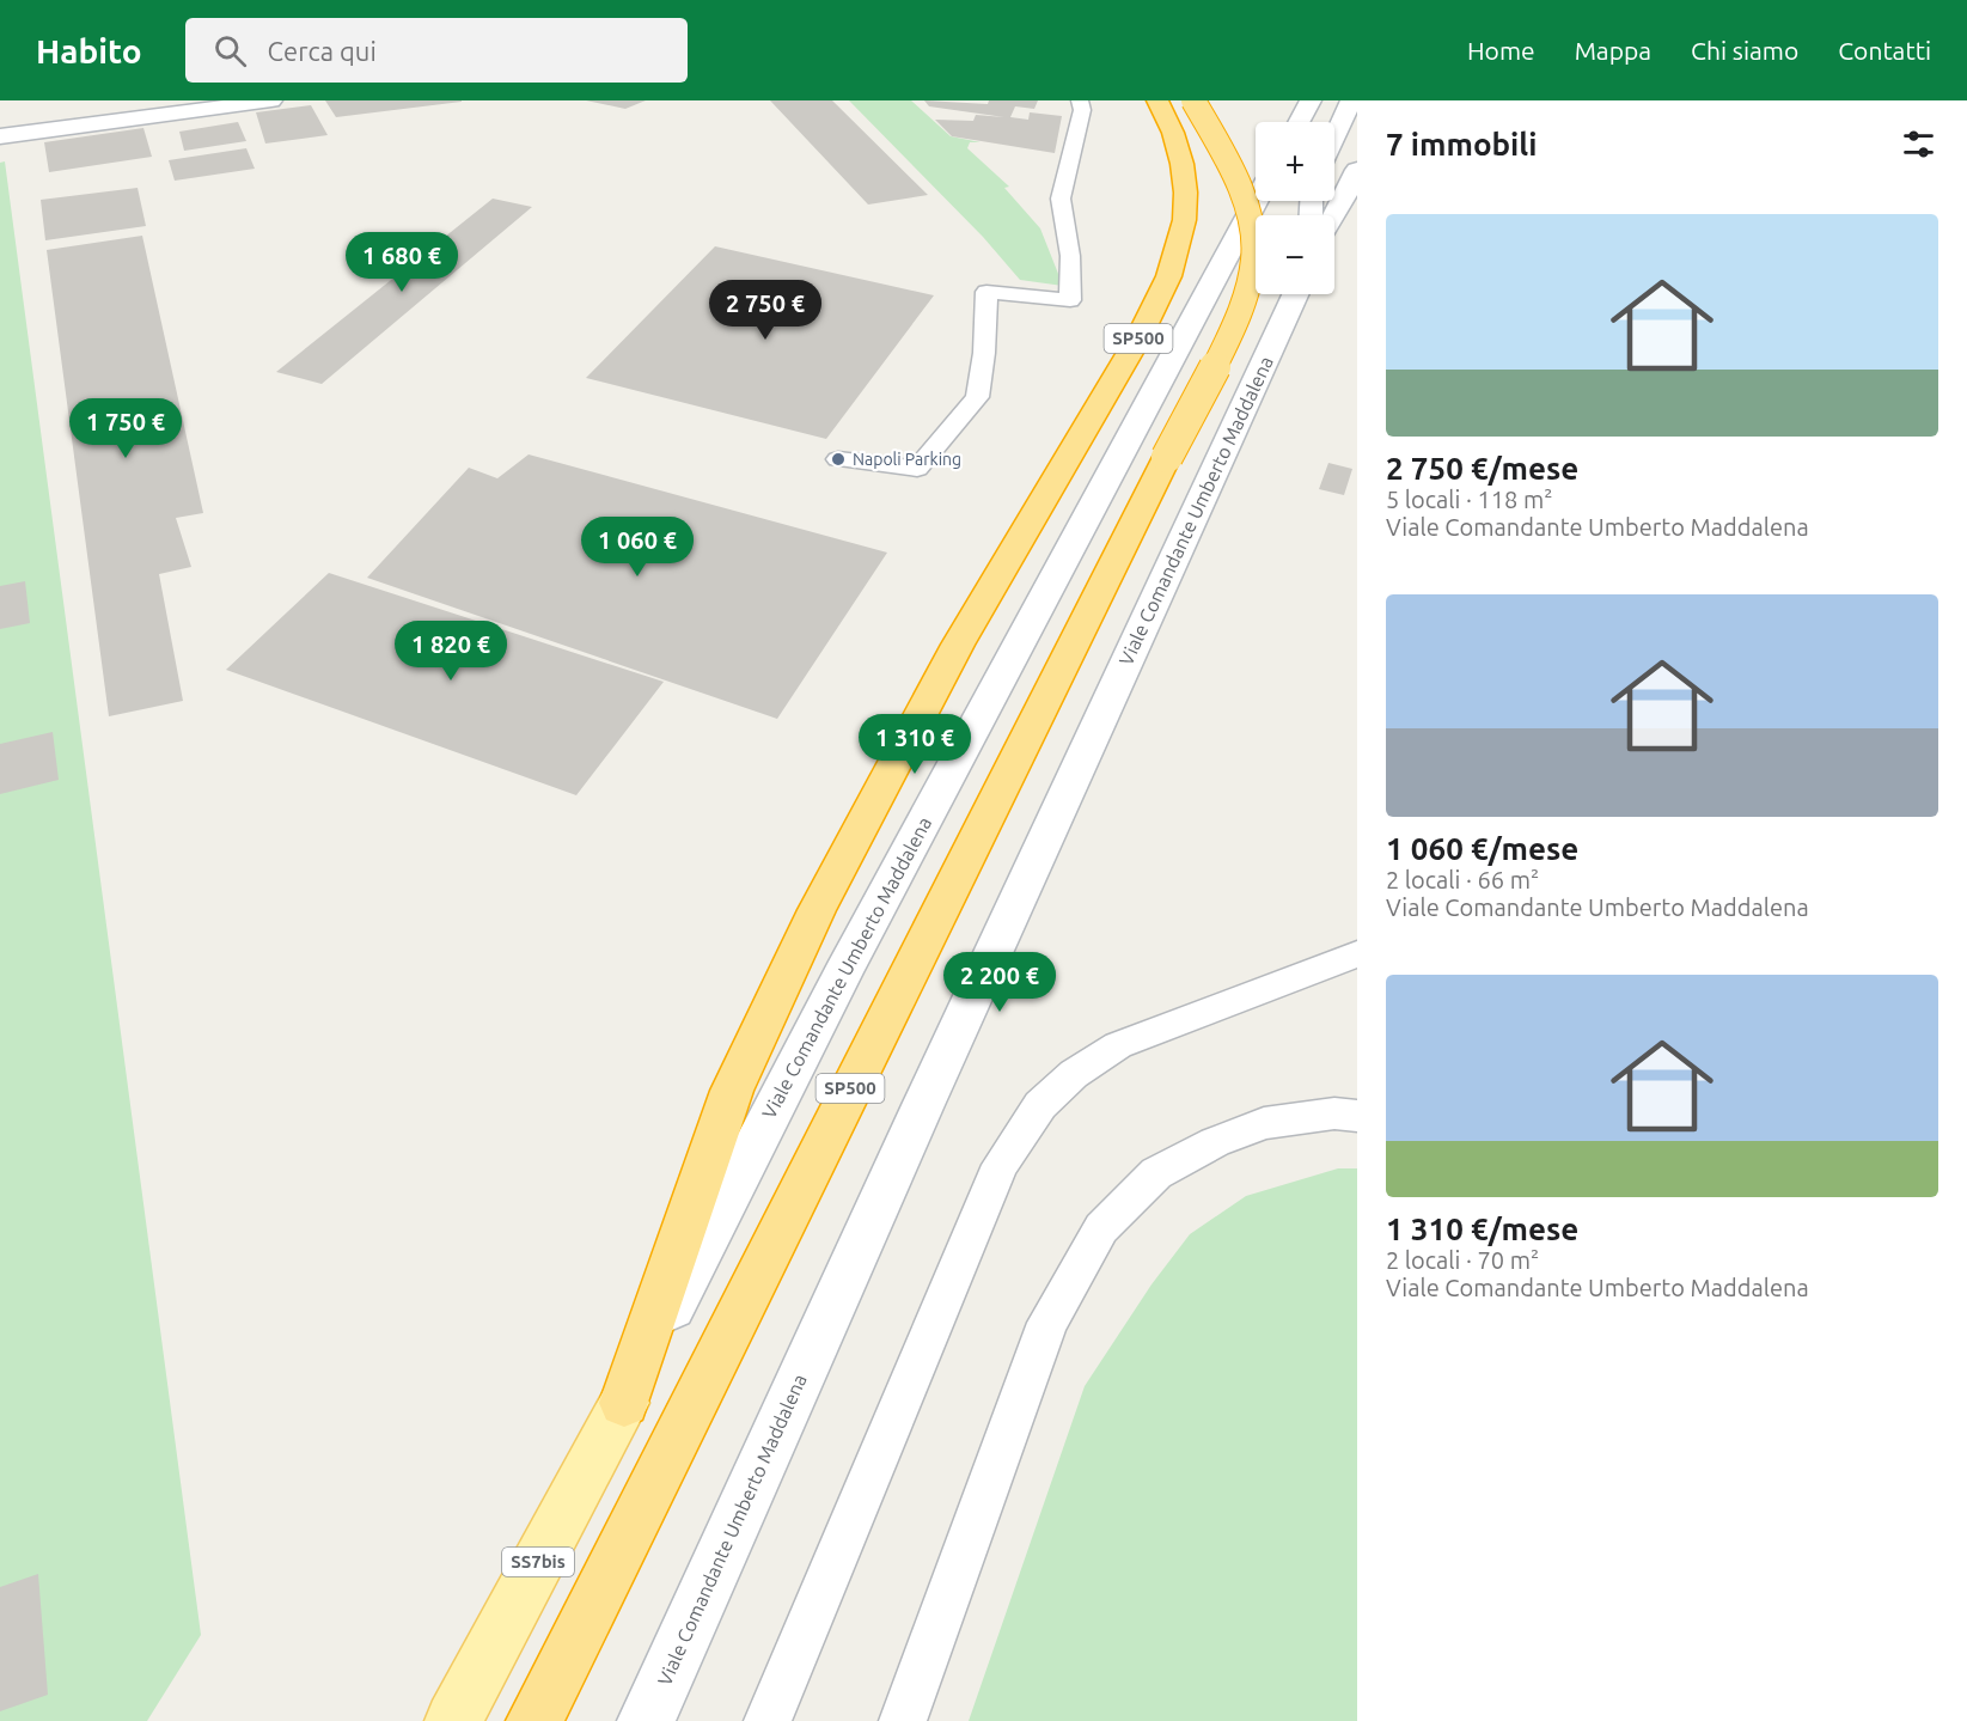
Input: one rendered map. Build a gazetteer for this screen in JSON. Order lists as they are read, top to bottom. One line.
{"streets":{"highway":["SP500"],"main road":["Viale Comandante Umberto Maddalena","SS7bis"]},"crossings":[["SP500","Viale Comandante Umberto Maddalena"]],"places":["Napoli Parking"],"page":{"header":"Habito","search":"Cerca qui","nav":["Home","Mappa","Chi siamo","Contatti"],"heading":"7 immobili","map_buttons":["+","−"],"list":[{"name":"2 750 €/mese","note":"5 locali · 118 m² · Viale Comandante Umberto Maddalena"},{"name":"1 060 €/mese","note":"2 locali · 66 m² · Viale Comandante Umberto Maddalena"},{"name":"1 310 €/mese","note":"2 locali · 70 m² · Viale Comandante Umberto Maddalena"}],"price":["1 680 €","2 750 €","1 750 €","1 060 €","1 820 €","1 310 €","2 200 €"]}}
